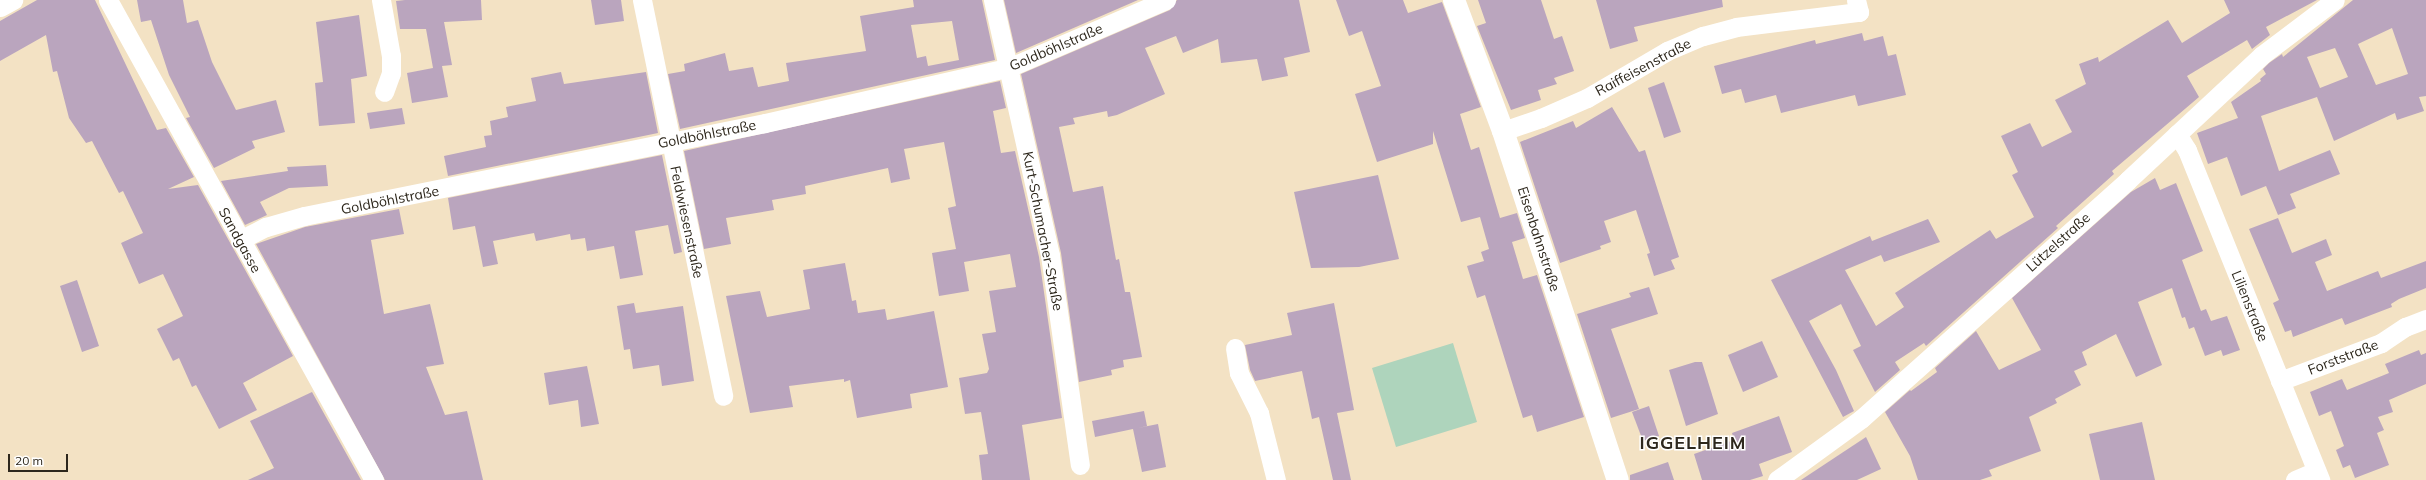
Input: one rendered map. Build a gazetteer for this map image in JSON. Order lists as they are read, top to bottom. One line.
{"streets":{"main road":["Eisenbahnstraße"],"street":["Goldböhlstraße","Raiffeisenstraße","Feldwiesenstraße","Kurt-Schumacher-Straße","Sandgasse","Lützelstraße","Lilienstraße","Forststraße"]},"crossings":[["Goldböhlstraße","Feldwiesenstraße"],["Goldböhlstraße","Kurt-Schumacher-Straße"],["Goldböhlstraße","Sandgasse"],["Raiffeisenstraße","Eisenbahnstraße"],["Lützelstraße","Lilienstraße"],["Lilienstraße","Forststraße"]],"districts":["IGGELHEIM"],"scale_bar":"20 m"}
